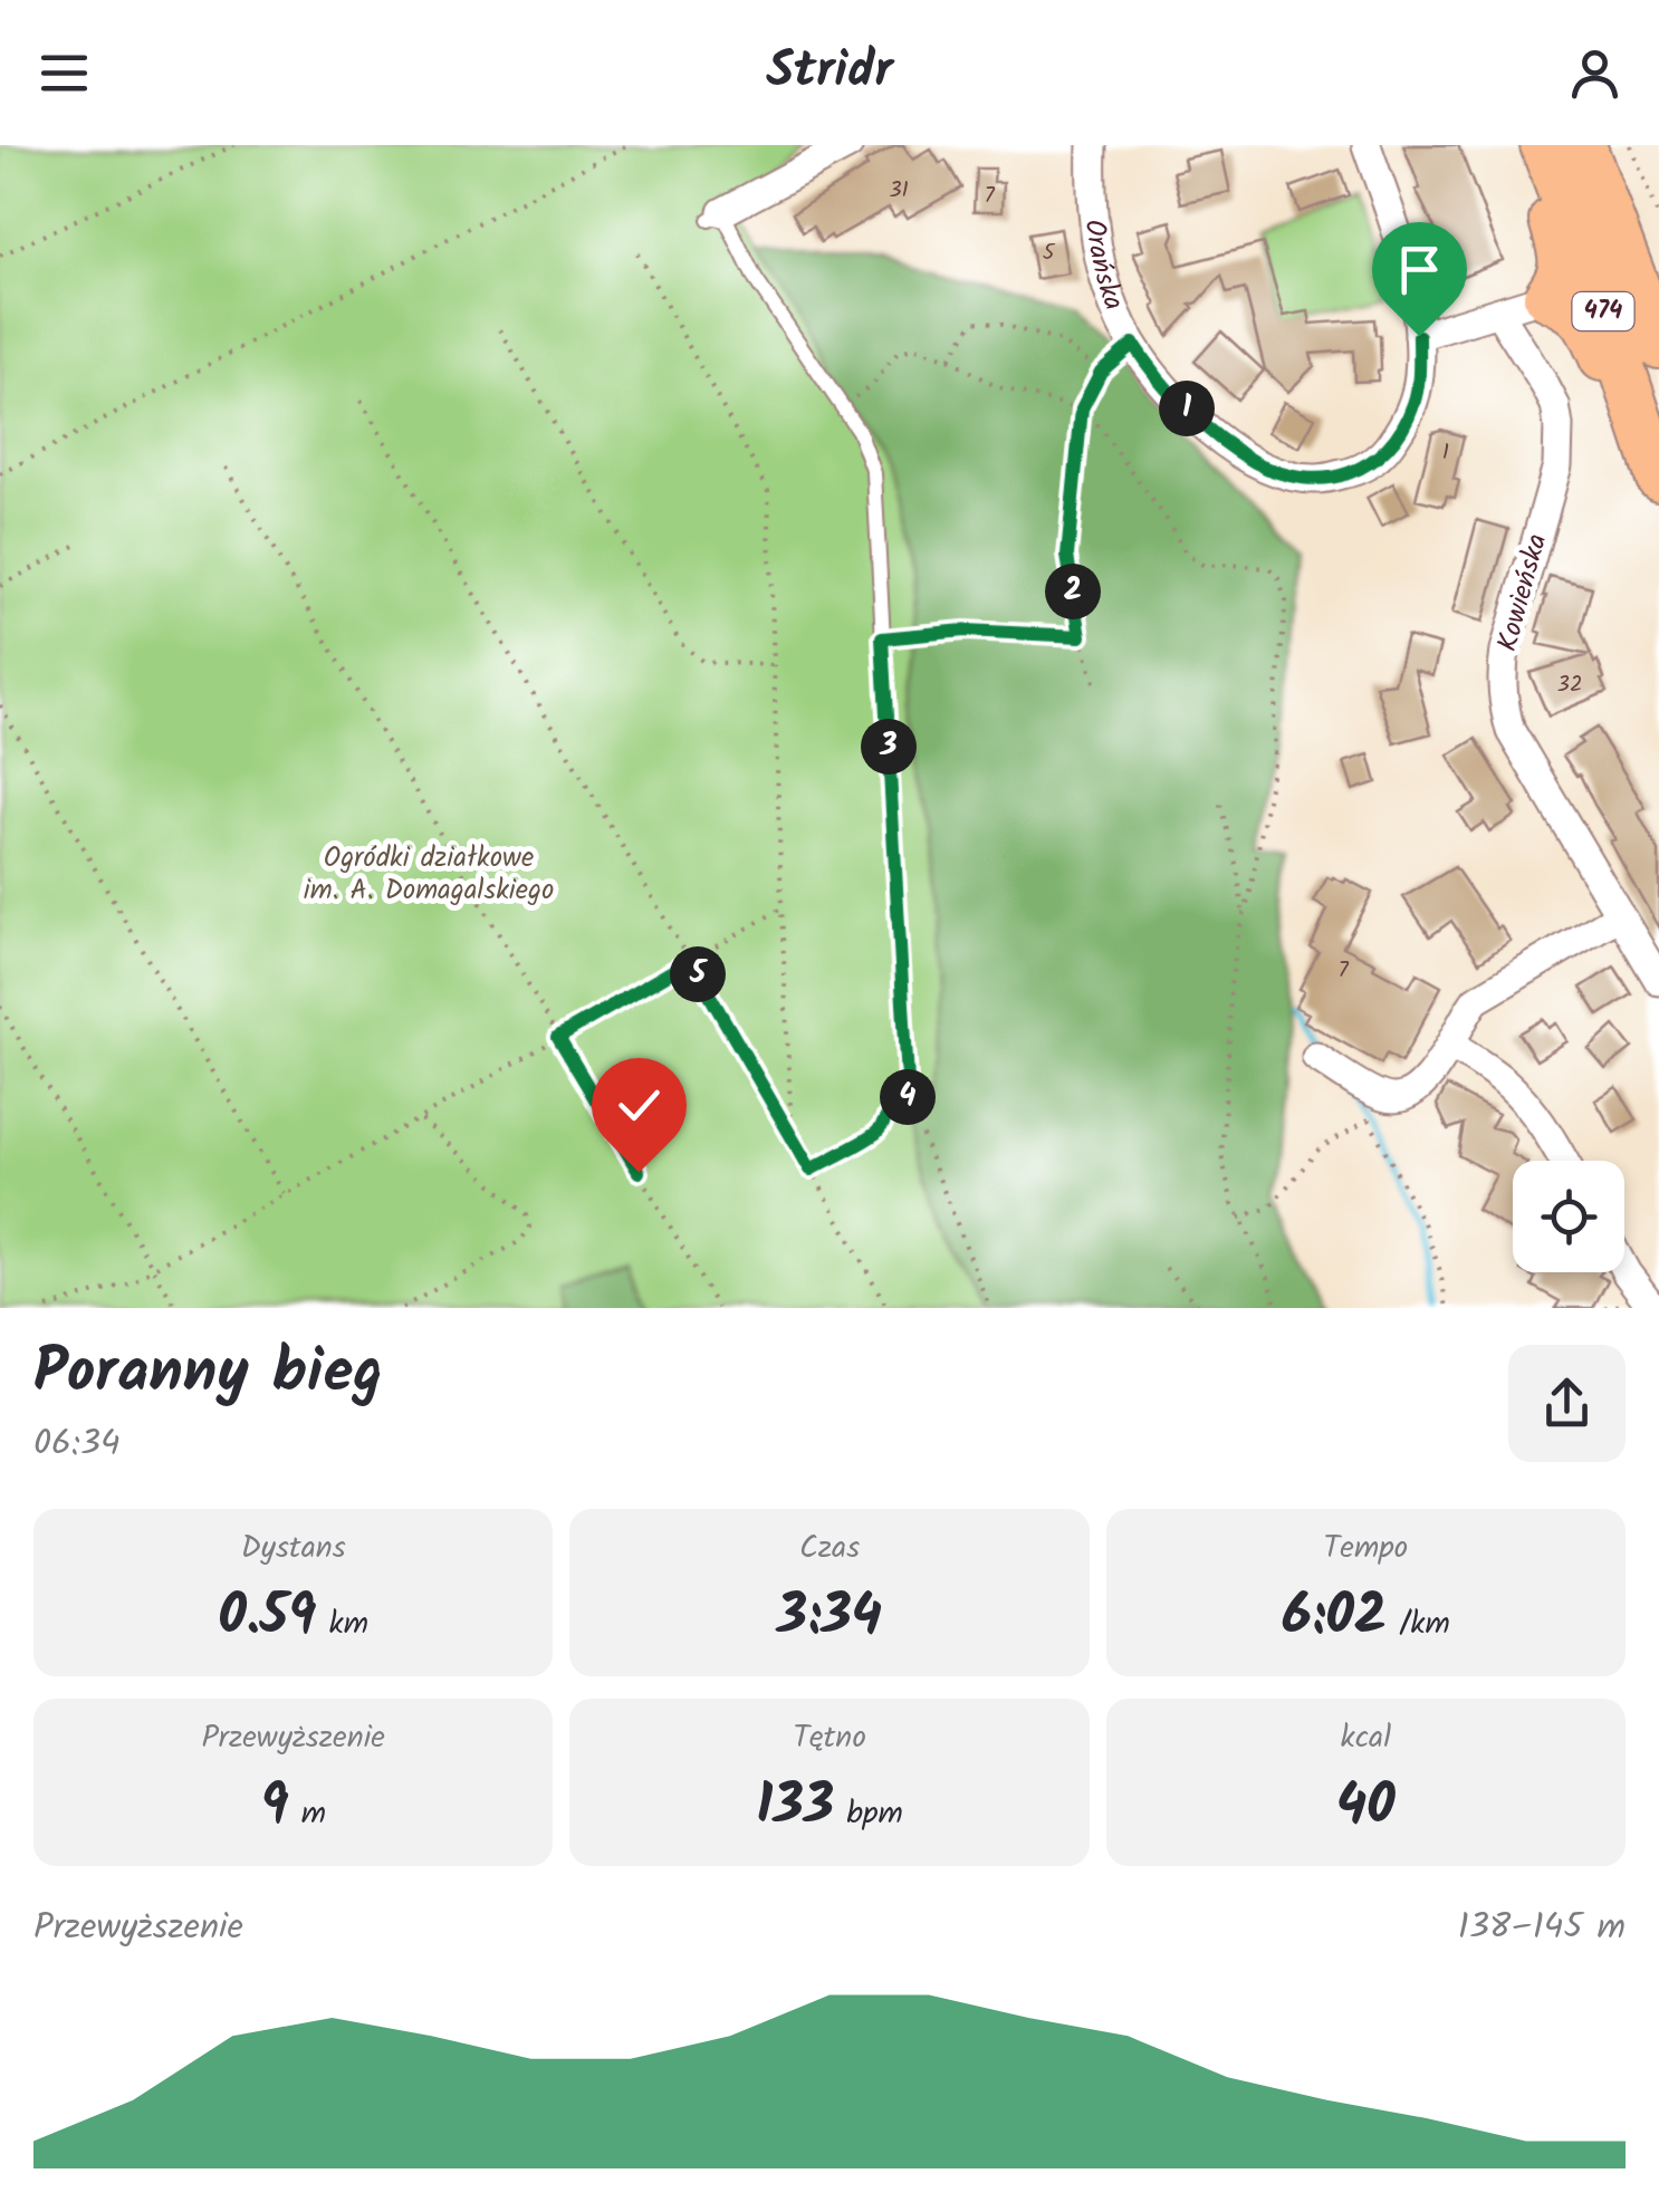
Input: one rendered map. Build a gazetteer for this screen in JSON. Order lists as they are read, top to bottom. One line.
{"streets":{"main road":["474"],"street":["Orańska","Kowieńska"]},"parks":["Ogródki działkowe im. A. Domagalskiego"],"house_numbers":["31","7","5","1","32","7"],"page":{"header":"Stridr","pins":["1","2","3","5","4"],"heading":["Poranny bieg","06:34"],"stats":[["Dystans","0.59 km"],["Czas","3:34"],["Tempo","6:02 /km"],["Przewyższenie","9 m"],["Tętno","133 bpm"],["kcal","40"]],"chart":["Przewyższenie","138–145 m"]}}
